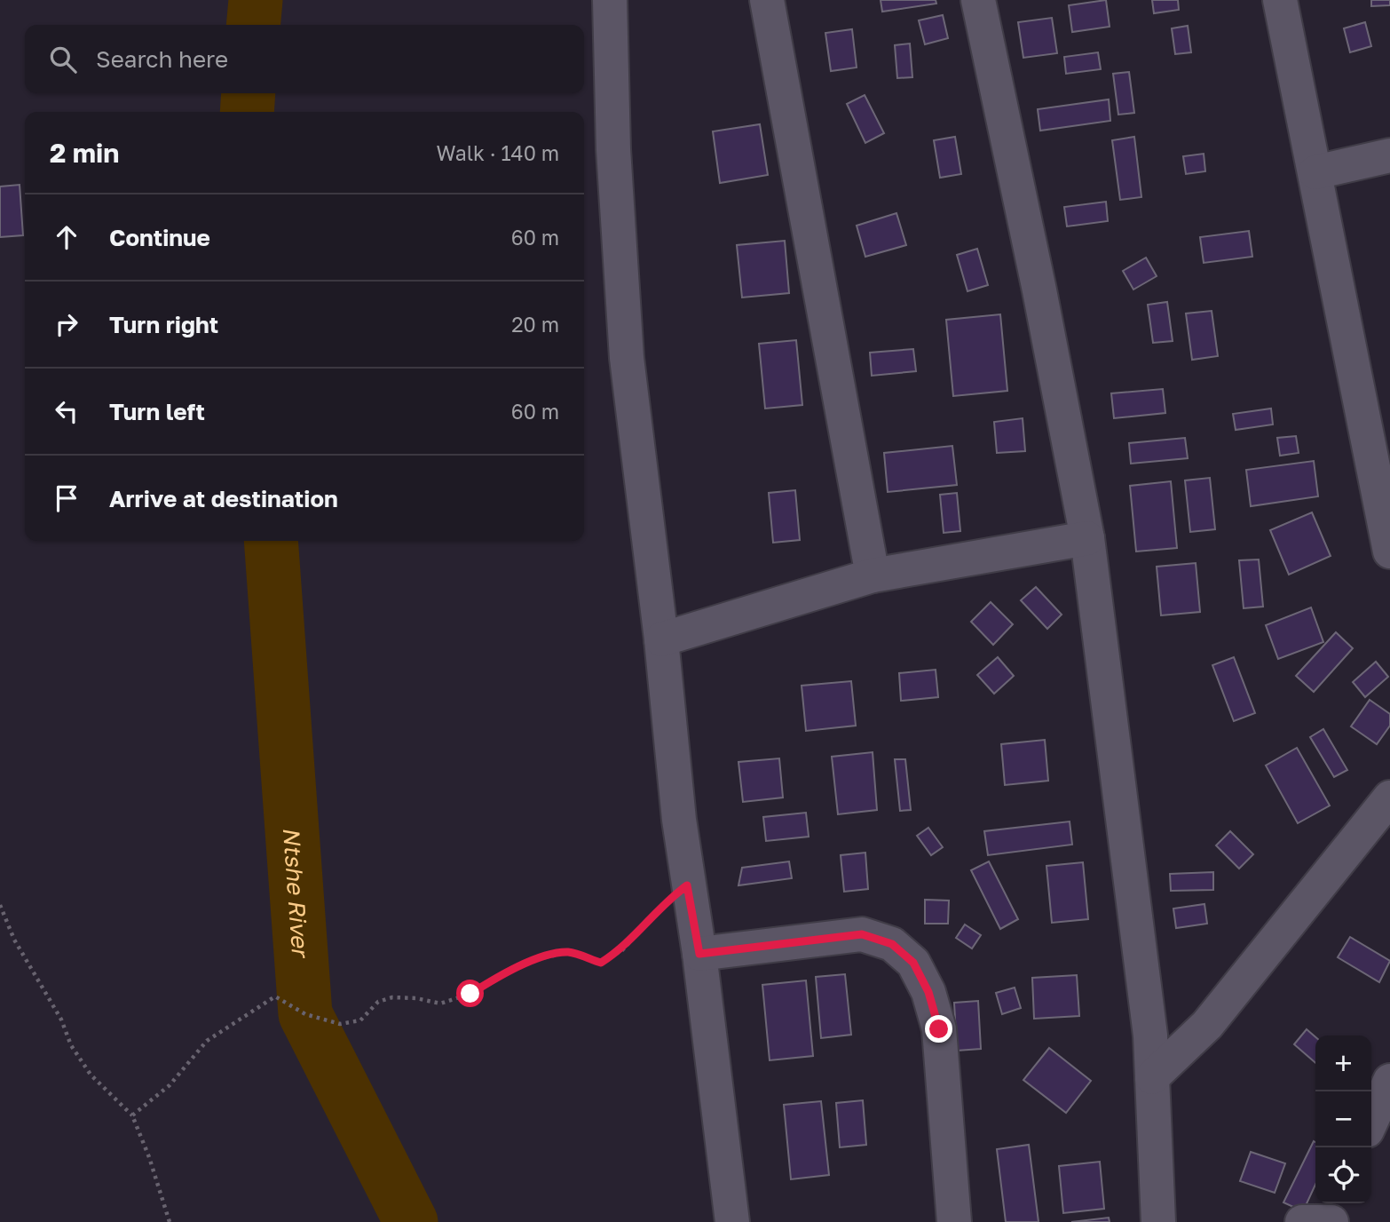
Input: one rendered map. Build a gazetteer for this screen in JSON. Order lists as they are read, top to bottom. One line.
{"water":["Ntshe River"],"page":{"search":"Search here","heading":["2 min","Walk · 140 m"],"list":[["Continue","60 m"],["Turn right","20 m"],["Turn left","60 m"],"Arrive at destination"],"map_buttons":["+","−"]}}
